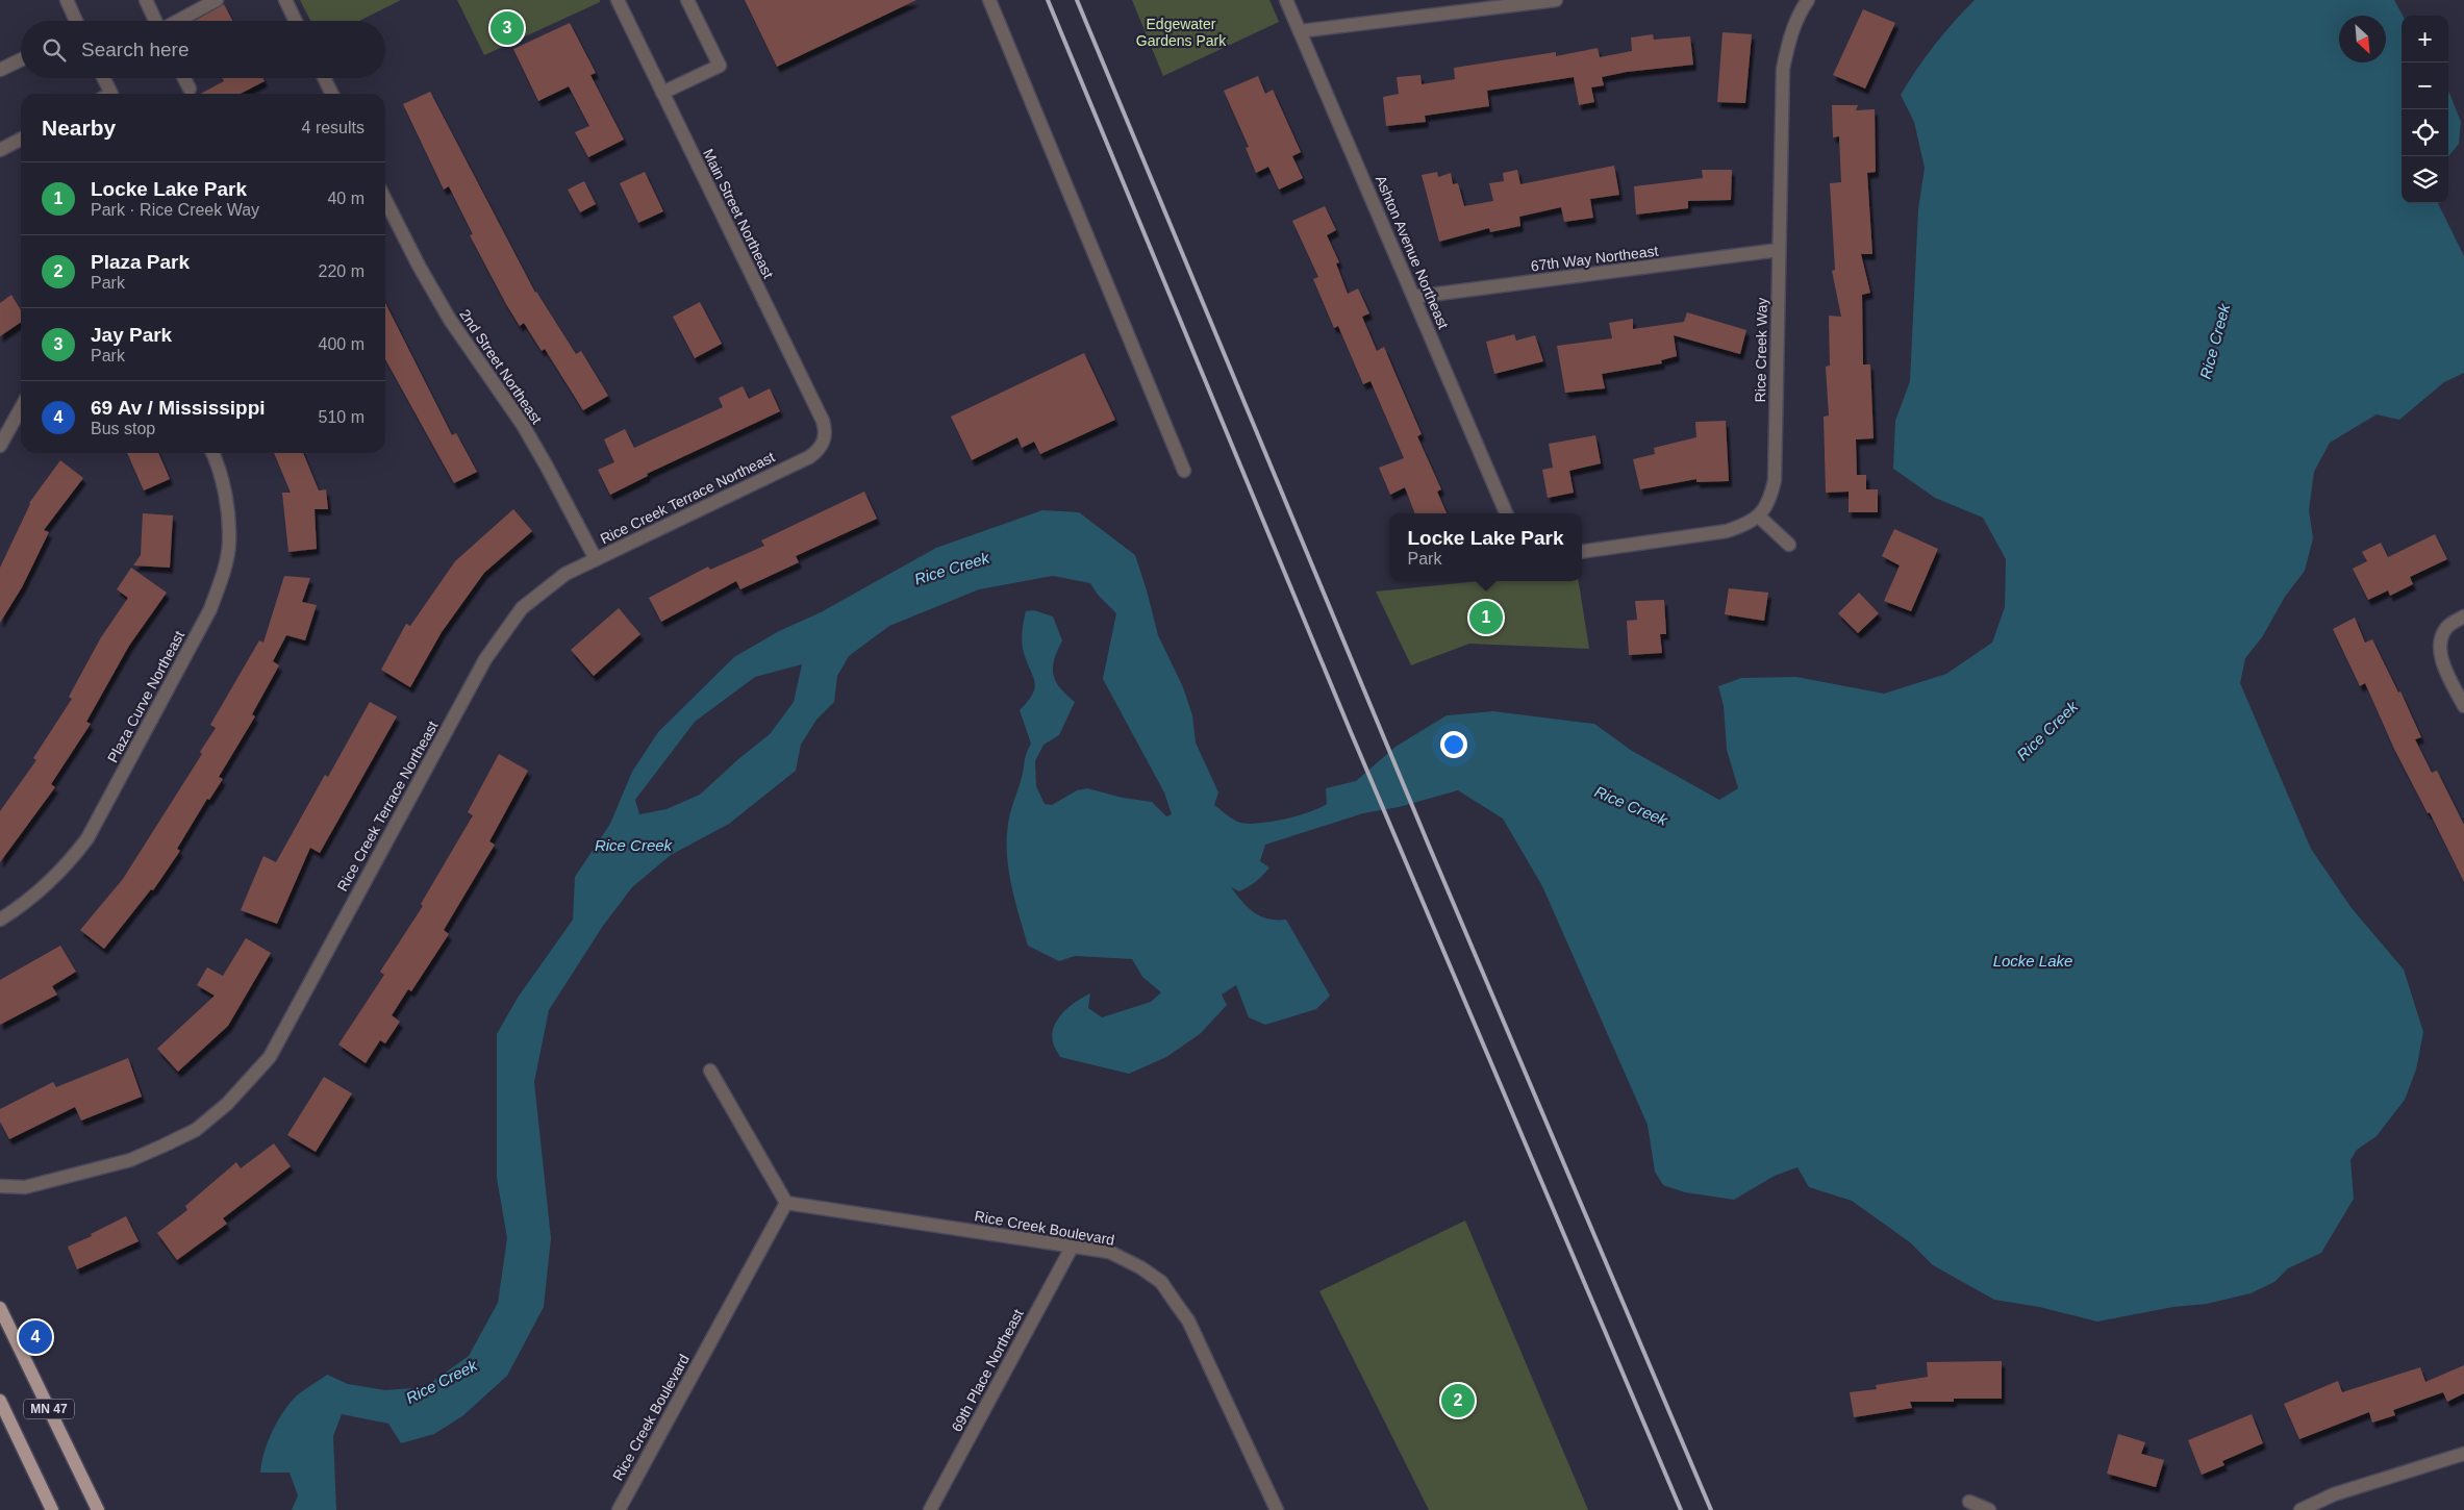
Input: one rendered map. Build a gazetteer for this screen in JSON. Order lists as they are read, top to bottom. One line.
{"streets":{"main road":["MN 47"],"street":["Main Street Northeast","Ashton Avenue Northeast","67th Way Northeast","Rice Creek Way","2nd Street Northeast","Rice Creek Terrace Northeast","Plaza Curve Northeast","Rice Creek Boulevard","69th Place Northeast"]},"crossings":[["Main Street Northeast","Rice Creek Terrace Northeast"],["Ashton Avenue Northeast","67th Way Northeast"],["67th Way Northeast","Rice Creek Way"],["2nd Street Northeast","Rice Creek Terrace Northeast"],["Rice Creek Boulevard","69th Place Northeast"]],"water":["Rice Creek","Locke Lake"],"parks":["Edgewater Gardens Park"],"north":"bottom right","page":{"pins":["3","1","4","2"],"map_buttons":["+","−"],"search":"Search here","heading":["Nearby","4 results"],"list":[{"mark":"1","name":"Locke Lake Park","note":"Park · Rice Creek Way","value":"40 m"},{"mark":"2","name":"Plaza Park","note":"Park","value":"220 m"},{"mark":"3","name":"Jay Park","note":"Park","value":"400 m"},{"mark":"4","name":"69 Av / Mississippi","note":"Bus stop","value":"510 m"}],"popup":["Locke Lake Park","Park"]}}
